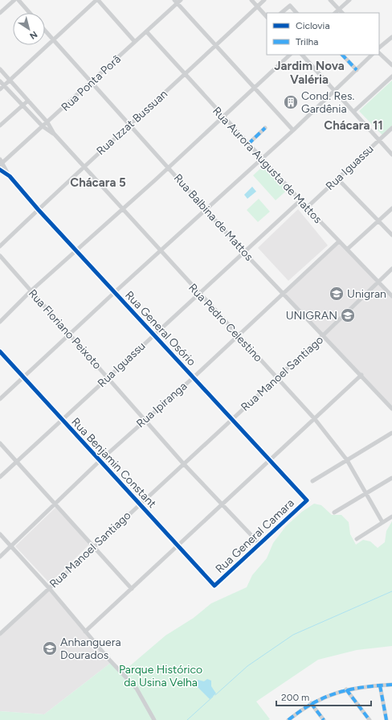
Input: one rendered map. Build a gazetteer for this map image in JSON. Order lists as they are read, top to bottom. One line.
{"streets":{"street":["Rua Ponta Porã","Rua Izzat Bussuan","Rua Aurora Augusta de Mattos","Rua Iguassu","Rua Balbina de Mattos","Rua Pedro Celestino","Rua General Osório","Rua Floriano Peixoto","Rua Manoel Santiago","Rua Ipiranga","Rua Benjamin Constant","Rua General Camara"]},"crossings":[["Rua Ponta Porã","Rua Aurora Augusta de Mattos"],["Rua Ponta Porã","Rua Balbina de Mattos"],["Rua Ponta Porã","Rua Pedro Celestino"],["Rua Ponta Porã","Rua General Osório"],["Rua Izzat Bussuan","Rua Aurora Augusta de Mattos"],["Rua Izzat Bussuan","Rua Balbina de Mattos"],["Rua Izzat Bussuan","Rua Pedro Celestino"],["Rua Izzat Bussuan","Rua General Osório"],["Rua Aurora Augusta de Mattos","Rua Iguassu"],["Rua Aurora Augusta de Mattos","Rua Manoel Santiago"],["Rua Aurora Augusta de Mattos","Rua Ipiranga"],["Rua Iguassu","Rua Balbina de Mattos"],["Rua Iguassu","Rua Pedro Celestino"],["Rua Iguassu","Rua General Osório"],["Rua Iguassu","Rua Floriano Peixoto"],["Rua Iguassu","Rua Benjamin Constant"],["Rua Balbina de Mattos","Rua Manoel Santiago"],["Rua Balbina de Mattos","Rua Ipiranga"],["Rua Pedro Celestino","Rua Manoel Santiago"],["Rua Pedro Celestino","Rua Ipiranga"],["Rua General Osório","Rua Manoel Santiago"],["Rua General Osório","Rua Ipiranga"],["Rua General Osório","Rua General Camara"],["Rua Floriano Peixoto","Rua Manoel Santiago"],["Rua Floriano Peixoto","Rua Ipiranga"],["Rua Floriano Peixoto","Rua General Camara"],["Rua Manoel Santiago","Rua Benjamin Constant"],["Rua Ipiranga","Rua Benjamin Constant"],["Rua Benjamin Constant","Rua General Camara"]],"districts":["Jardim Nova Valéria","Chácara 11","Chácara 5"],"parks":["Parque Histórico da Usina Velha"],"places":{"building":["Cond. Res. Gardênia"],"school or university":["Unigran","UNIGRAN","Anhanguera Dourados"]},"legend":["Ciclovia","Trilha"],"scale_bar":"200 m","north":"bottom right"}
